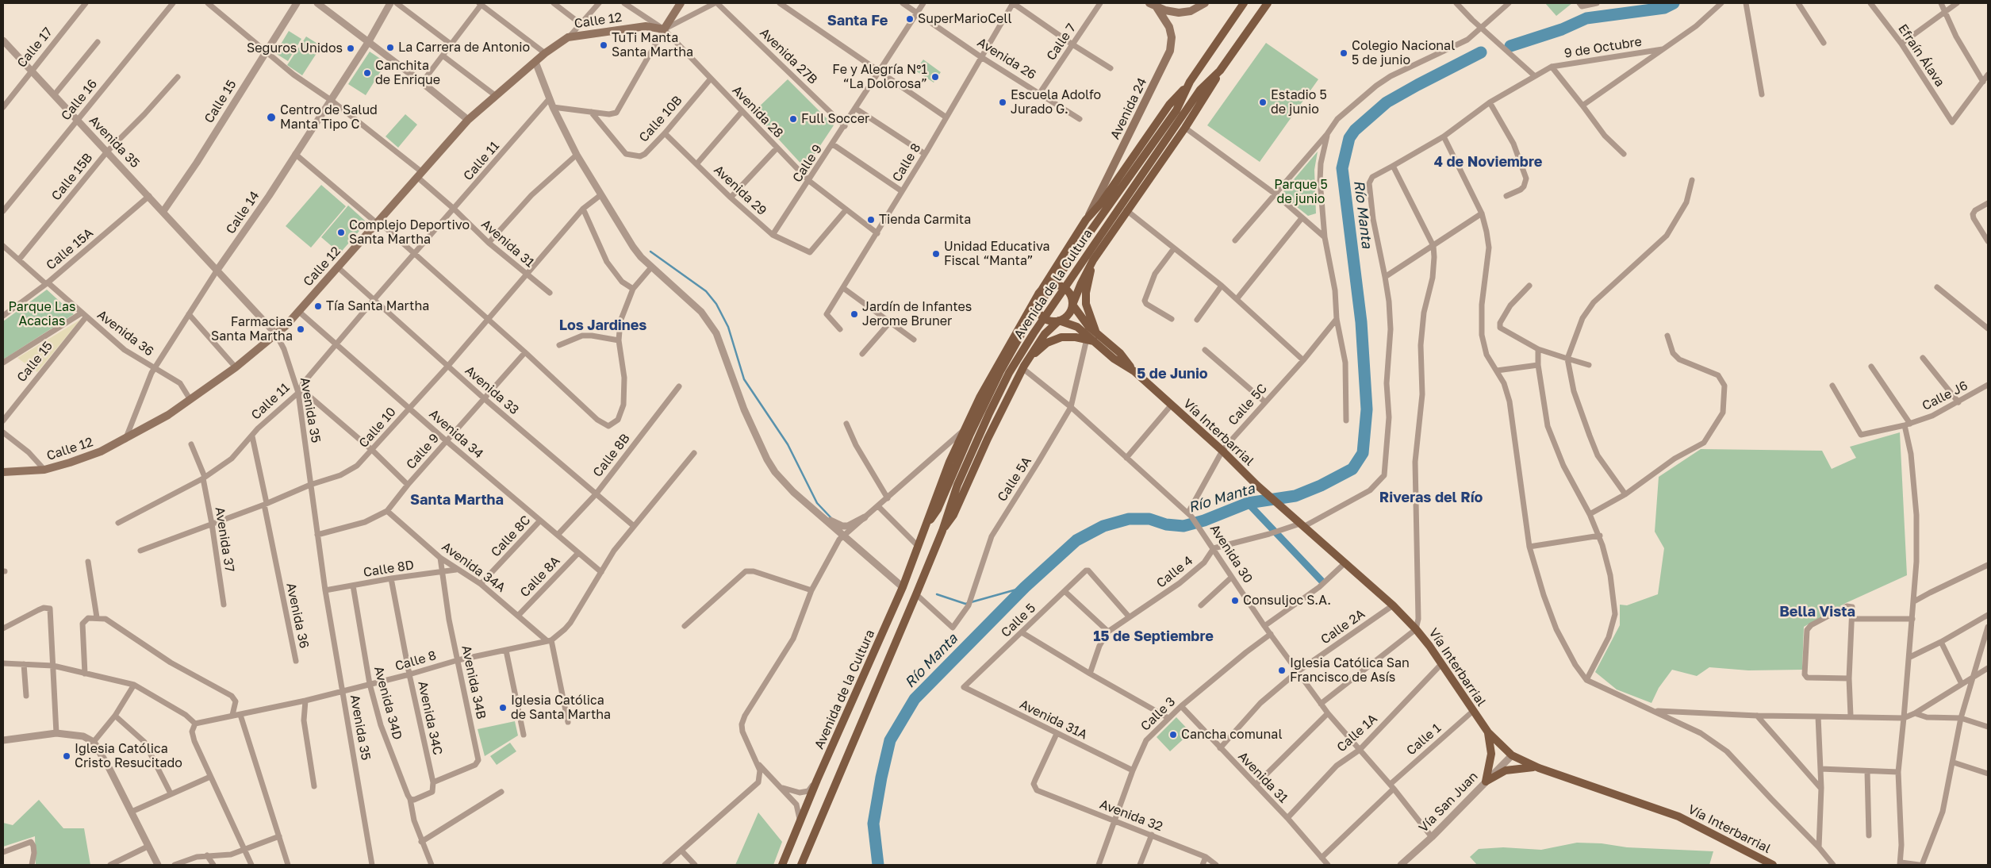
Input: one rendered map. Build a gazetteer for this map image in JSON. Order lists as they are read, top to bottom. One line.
{"streets":{"main road":["Calle 12","Avenida 24","Avenida de la Cultura","Vía Interbarrial"],"street":["Calle 7","Calle 17","9 de Octubre","Efraín Álava","Avenida 27B","Avenida 26","Calle 16","Calle 15","Avenida 28","Calle 10B","Avenida 35","Calle 11","Calle 8","Calle 9","Calle 15B","Avenida 29","Calle 14","Avenida 31","Calle 15A","Avenida 36","Avenida 33","Calle J6","Calle 5C","Calle 10","Avenida 34","Calle 8B","Calle 5A","Calle 8C","Avenida 37","Avenida 30","Avenida 34A","Calle 8D","Calle 4","Calle 8A","Calle 5","Calle 2A","Avenida 34B","Avenida 34D","Calle 3","Avenida 34C","Avenida 31A","Calle 1A","Calle 1","Vía San Juan","Avenida 32"]},"crossings":[["Calle 12","Avenida 28"],["Calle 12","Avenida 35"],["Calle 12","Calle 14"],["Calle 12","Avenida 31"],["Calle 12","Avenida 36"],["Calle 12","Avenida 33"],["Calle 12","Avenida 34"],["Calle 7","Avenida 26"],["Calle 17","Avenida 35"],["Avenida 27B","Calle 9"],["Avenida 26","Calle 8"],["Avenida 26","Calle 9"],["Calle 16","Avenida 35"],["Calle 15","Avenida 35"],["Calle 15","Avenida 31"],["Calle 15","Avenida 36"],["Avenida 24","Avenida de la Cultura"],["Avenida 28","Calle 10B"],["Avenida 28","Calle 8"],["Avenida 28","Calle 9"],["Avenida 28","Avenida 29"],["Calle 10B","Avenida 29"],["Avenida 35","Calle 11"],["Avenida 35","Calle 8"],["Avenida 35","Calle 9"],["Avenida 35","Calle 15B"],["Avenida 35","Calle 14"],["Avenida 35","Calle 15A"],["Avenida 35","Calle 10"],["Avenida 35","Calle 8D"],["Calle 11","Avenida 31"],["Calle 11","Avenida 36"],["Calle 11","Avenida 33"],["Calle 11","Avenida 34"],["Calle 11","Avenida 37"],["Calle 8","Avenida 33"],["Calle 8","Avenida 34"],["Calle 8","Avenida 34A"],["Calle 8","Avenida 34B"],["Calle 8","Avenida 34D"],["Calle 8","Avenida 34C"],["Calle 9","Avenida 29"],["Calle 9","Avenida 33"],["Calle 9","Avenida 34"],["Calle 9","Avenida 34A"],["Calle 15B","Avenida 36"],["Calle 14","Avenida 31"],["Calle 14","Avenida 36"],["Avenida 31","Calle 10"],["Avenida 31","Calle 2A"],["Avenida 31","Calle 3"],["Avenida 31","Calle 1A"],["Avenida 31","Calle 1"],["Calle 15A","Avenida 36"],["Avenida de la Cultura","Vía Interbarrial"],["Avenida de la Cultura","Calle 5A"],["Avenida de la Cultura","Avenida 30"],["Avenida 36","Calle 10"],["Avenida 33","Calle 10"],["Avenida 33","Calle 8B"],["Calle 5C","Vía Interbarrial"],["Calle 5C","Avenida 30"],["Calle 10","Avenida 34"],["Calle 10","Avenida 37"],["Vía Interbarrial","Calle 5A"],["Vía Interbarrial","Calle 2A"],["Vía Interbarrial","Calle 1A"],["Vía Interbarrial","Calle 1"],["Vía Interbarrial","Vía San Juan"],["Avenida 34","Calle 8B"],["Avenida 34","Calle 8C"],["Avenida 34","Calle 8A"],["Calle 5A","Avenida 30"],["Calle 8C","Avenida 34A"],["Avenida 30","Calle 4"],["Avenida 30","Calle 2A"],["Avenida 30","Calle 3"],["Avenida 30","Calle 1A"],["Avenida 30","Calle 1"],["Avenida 30","Vía San Juan"],["Avenida 34A","Calle 8D"],["Avenida 34A","Calle 8A"],["Avenida 34A","Avenida 34B"],["Calle 8D","Avenida 34B"],["Calle 8D","Avenida 34D"],["Calle 8D","Avenida 34C"],["Calle 4","Calle 5"],["Calle 5","Avenida 31A"],["Avenida 34B","Avenida 34C"],["Avenida 34D","Avenida 34C"],["Calle 3","Avenida 31A"],["Calle 3","Avenida 32"],["Avenida 31A","Avenida 32"]],"districts":["Santa Fe","4 de Noviembre","Los Jardines","5 de Junio","Riveras del Río","Santa Martha","Bella Vista","15 de Septiembre"],"water":["Río Manta"],"parks":["Parque 5 de junio","Parque Las Acacias"],"places":["SuperMarioCell","TuTi Manta Santa Martha","La Carrera de Antonio","Seguros Unidos","Colegio Nacional 5 de junio","Canchita de Enrique","Fe y Alegría Nº1 “La Dolorosa”","Escuela Adolfo Jurado G.","Estadio 5 de junio","Centro de Salud Manta Tipo C","Full Soccer","Tienda Carmita","Complejo Deportivo Santa Martha","Unidad Educativa Fiscal “Manta”","Tía Santa Martha","Jardín de Infantes Jerome Bruner","Farmacias Santa Martha","Consuljoc S.A.","Iglesia Católica San Francisco de Asís","Iglesia Católica de Santa Martha","Cancha comunal","Iglesia Católica Cristo Resucitado"]}
